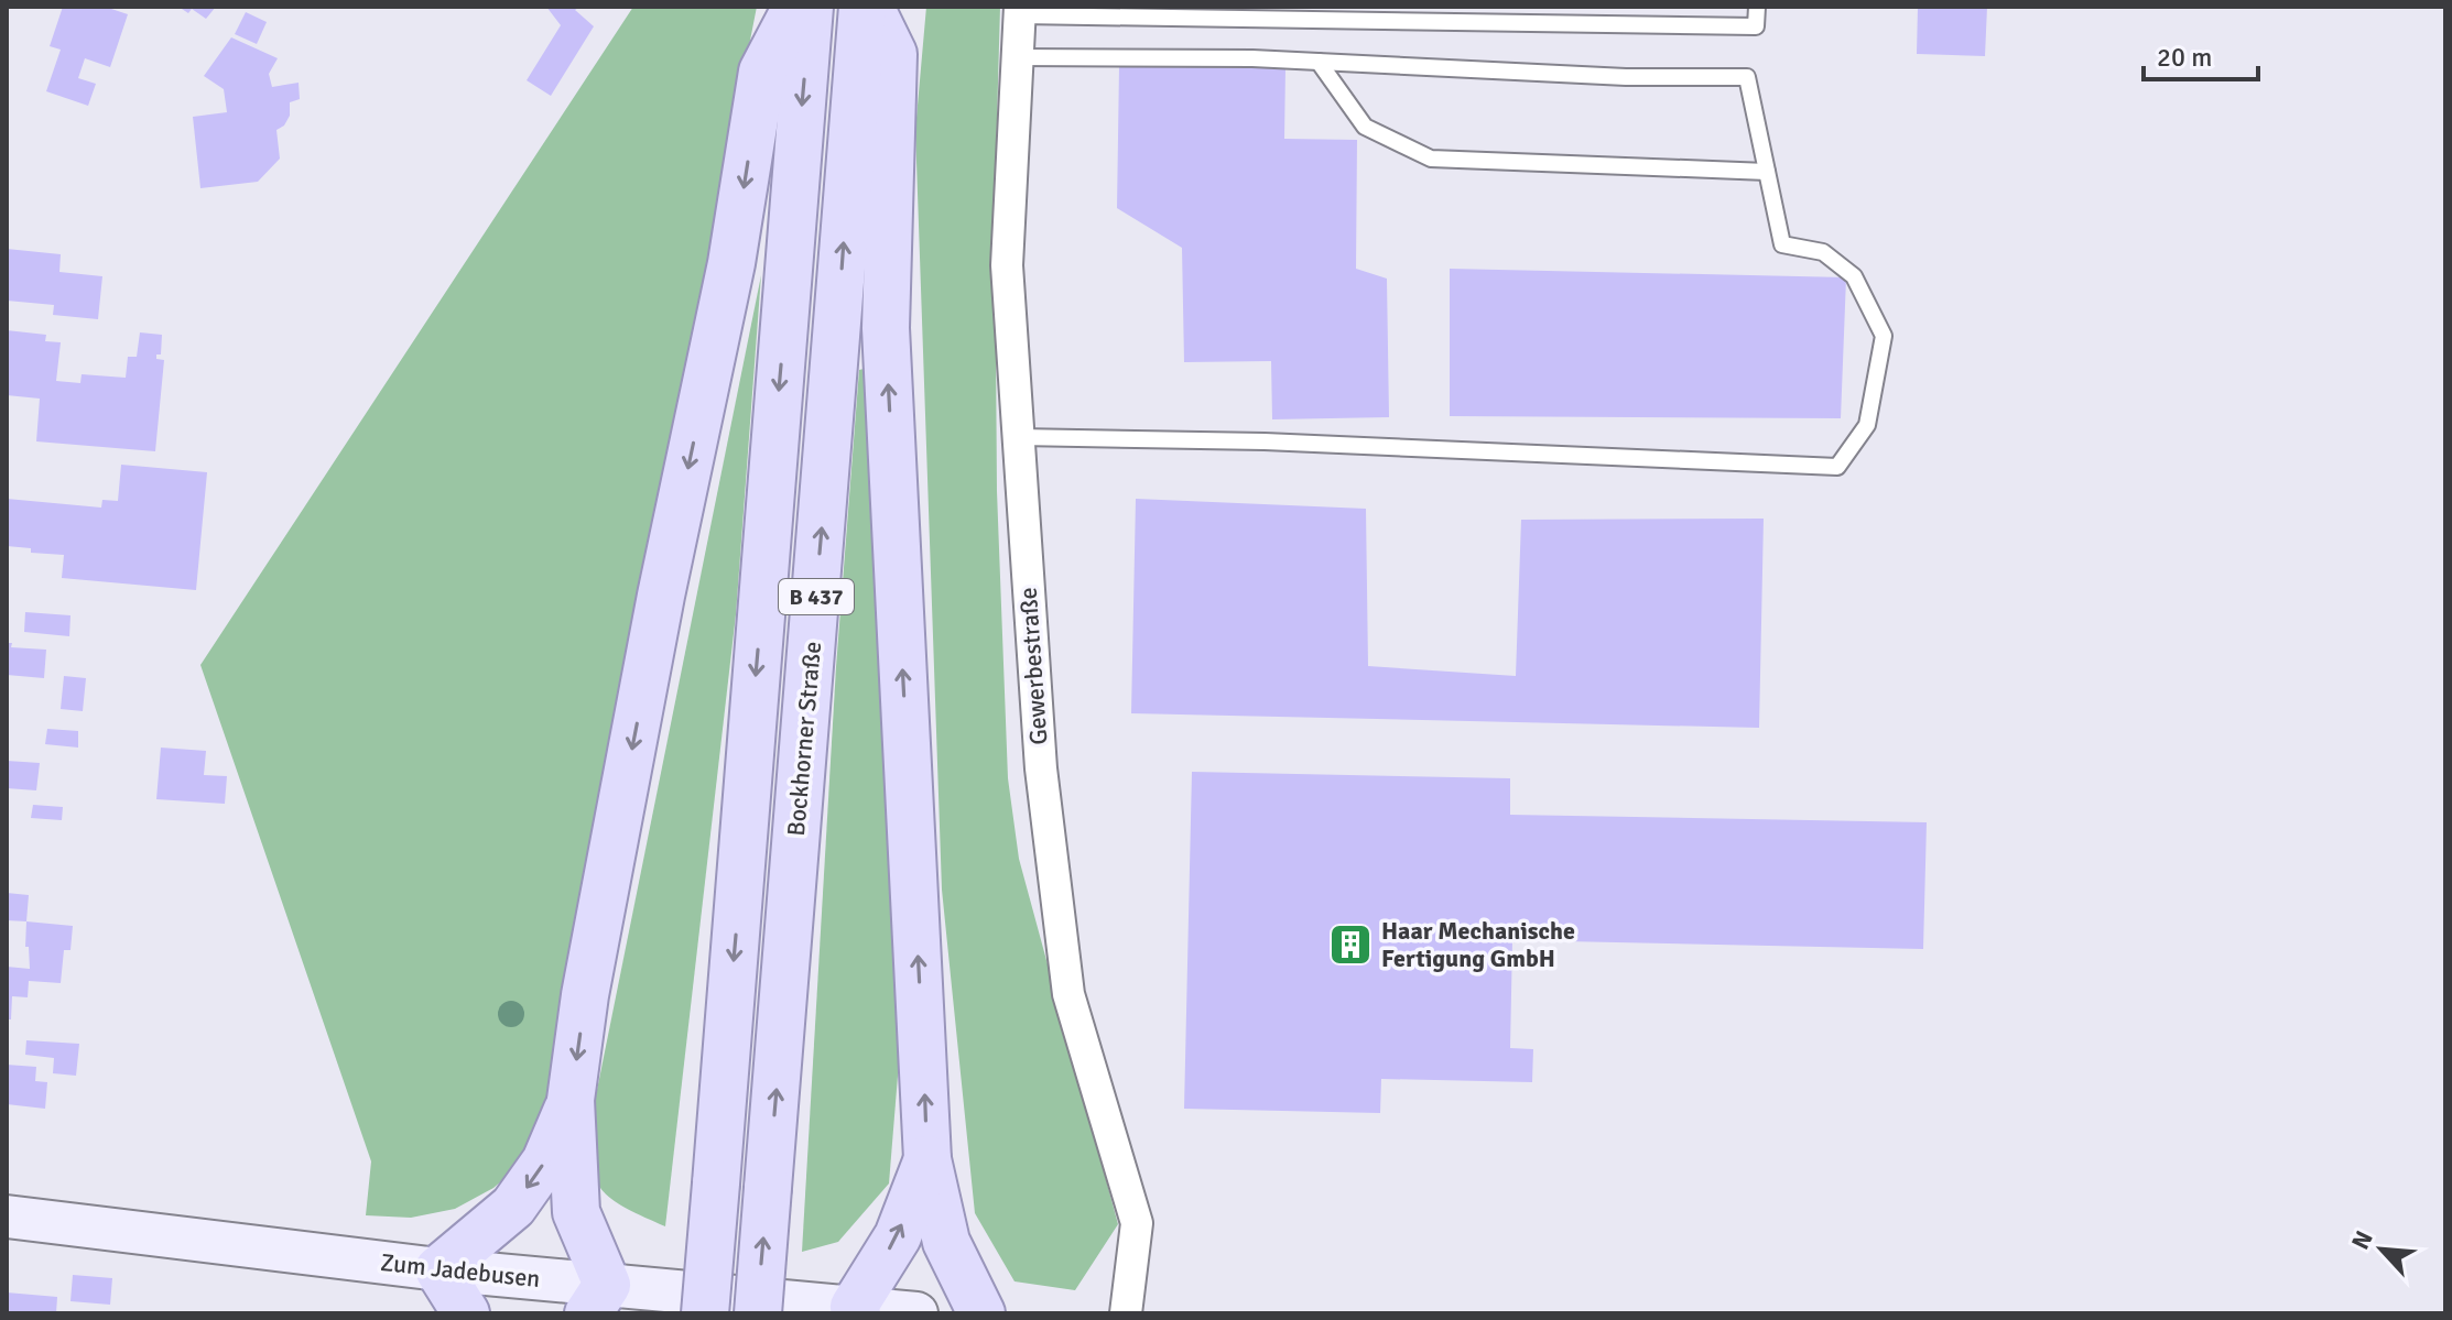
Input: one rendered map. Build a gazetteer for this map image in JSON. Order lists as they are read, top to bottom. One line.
{"streets":{"main road":["B 437","Bockhorner Straße"],"street":["Gewerbestraße","Zum Jadebusen"]},"places":{"building":["Haar Mechanische Fertigung GmbH"]},"scale_bar":"20 m","north":"top left"}
